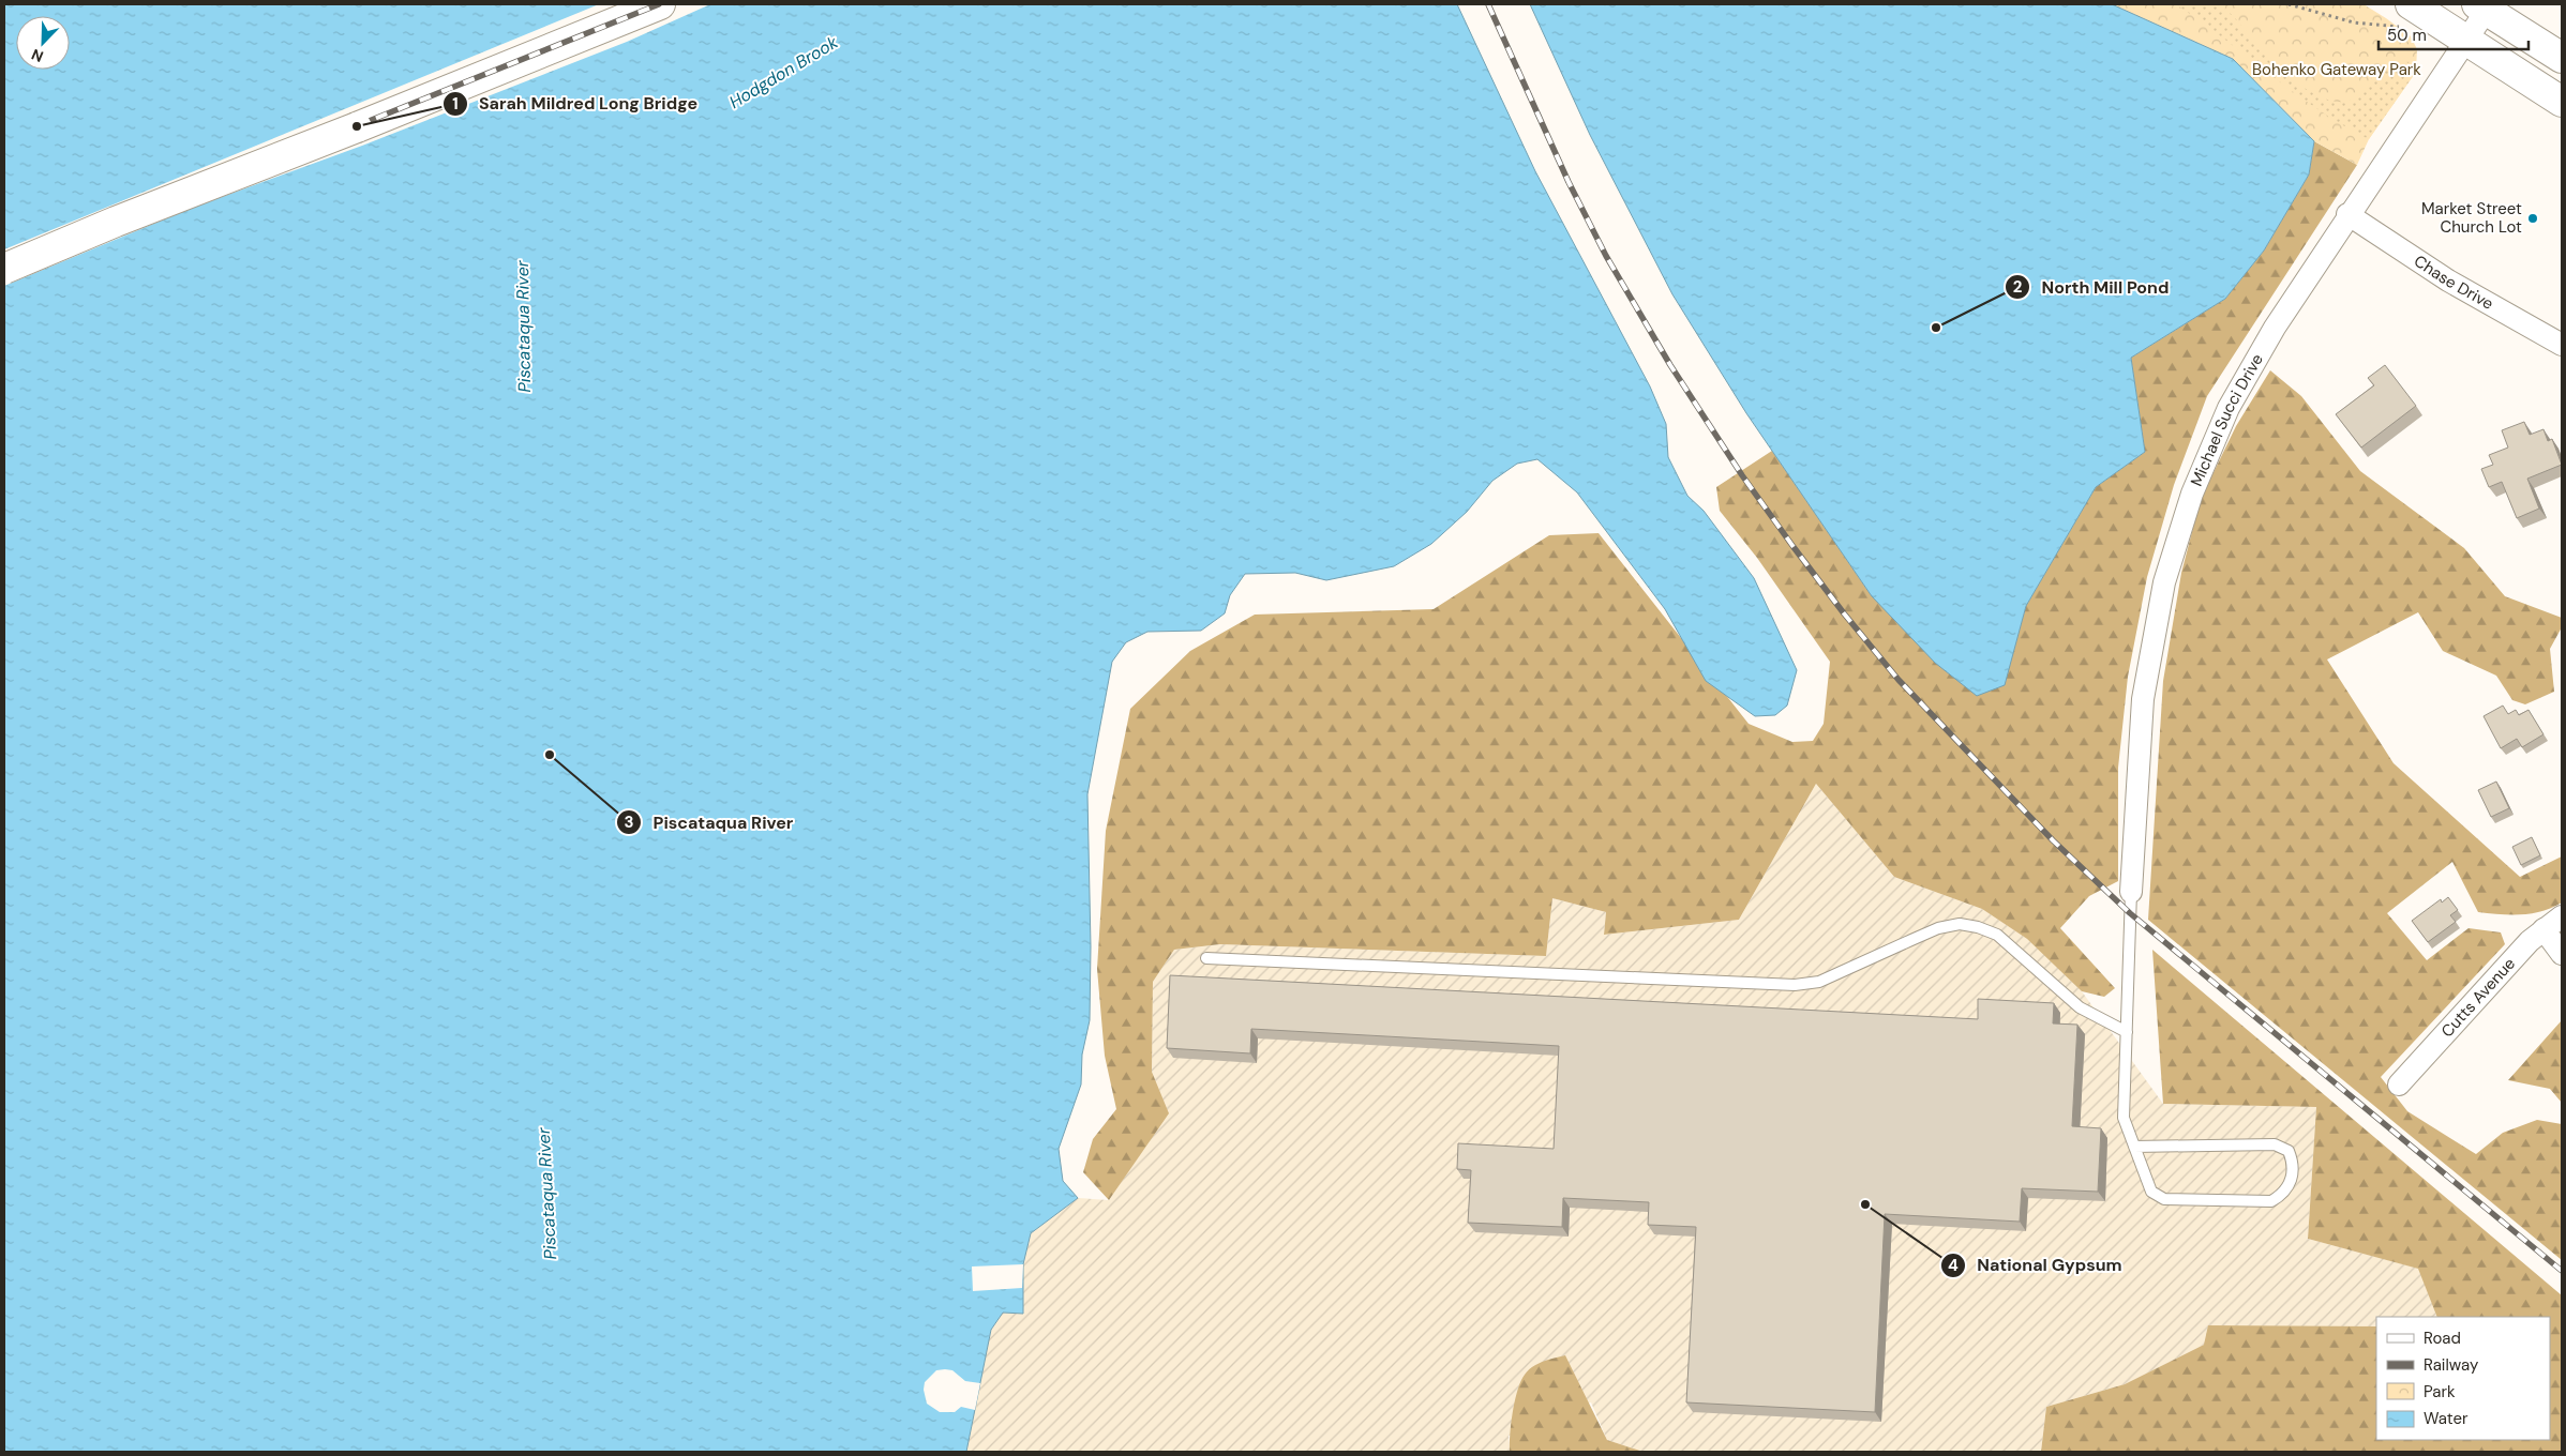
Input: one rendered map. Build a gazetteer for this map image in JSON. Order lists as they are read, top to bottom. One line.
{"streets":{"street":["Chase Drive","Michael Succi Drive","Cutts Avenue"]},"crossings":[["Chase Drive","Michael Succi Drive"]],"water":["Hodgdon Brook","Piscataqua River"],"parks":["Bohenko Gateway Park"],"places":["Sarah Mildred Long Bridge","Market Street Church Lot","North Mill Pond","Piscataqua River","National Gypsum"],"legend":["Road","Railway","Park","Water"],"scale_bar":"50 m","north":"bottom left"}
